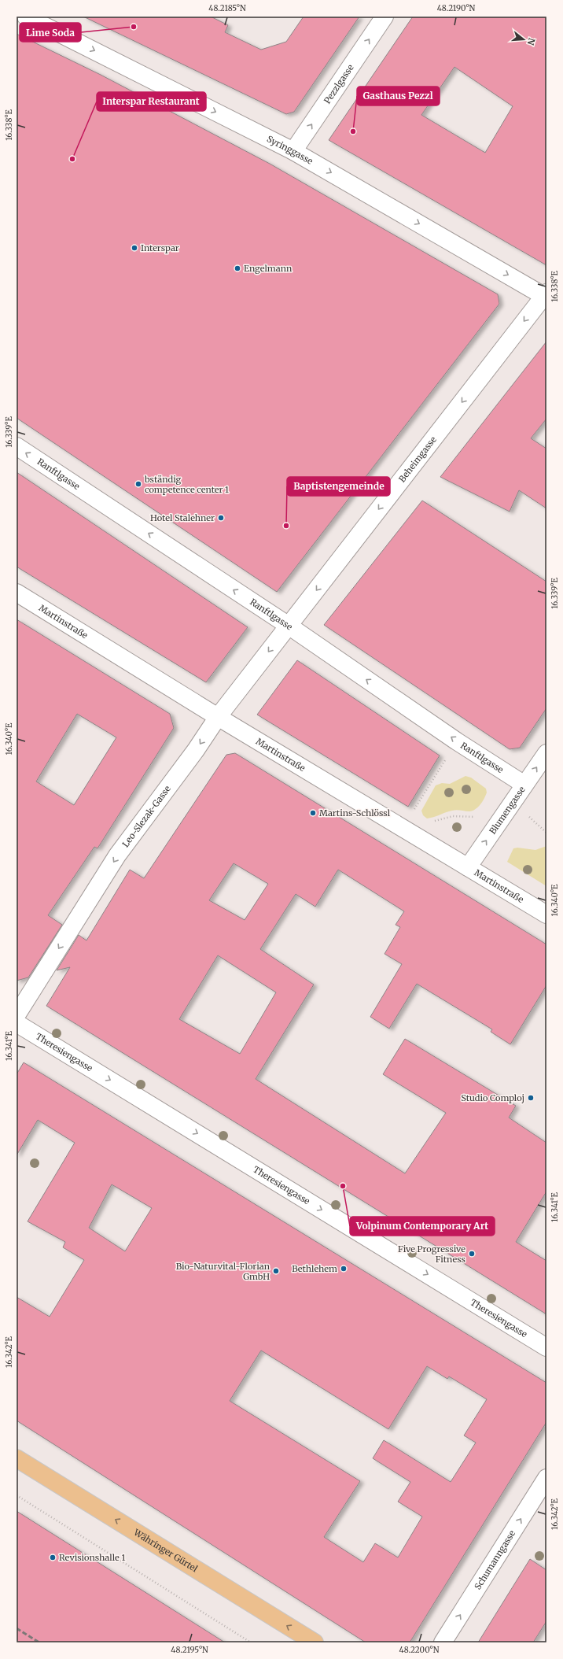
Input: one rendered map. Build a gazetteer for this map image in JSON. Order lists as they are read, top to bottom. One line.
{"streets":{"main road":["Währinger Gürtel"],"street":["Pezzlgasse","Syringgasse","Beheimgasse","Ranftlgasse","Martinstraße","Blumengasse","Leo-Slezak-Gasse","Theresiengasse","Schumanngasse"]},"crossings":[["Pezzlgasse","Syringgasse"],["Syringgasse","Beheimgasse"],["Beheimgasse","Ranftlgasse"],["Beheimgasse","Leo-Slezak-Gasse"],["Ranftlgasse","Blumengasse"],["Ranftlgasse","Leo-Slezak-Gasse"],["Martinstraße","Blumengasse"],["Martinstraße","Leo-Slezak-Gasse"]],"one_way":["Pezzlgasse","Syringgasse","Beheimgasse","Ranftlgasse","Blumengasse","Leo-Slezak-Gasse","Theresiengasse","Währinger Gürtel","Schumanngasse"],"places":["Lime Soda","Gasthaus Pezzl","Interspar Restaurant","Interspar","Engelmann","bständig competence center 1","Hotel Stalehner","Baptistengemeinde","Martins-Schlössl","Studio Comploj","Volpinum Contemporary Art","Five Progressive Fitness","Bethlehem","Bio-Naturvital-Florian GmbH","Revisionshalle 1"],"north":"right","coordinates":["48.2185°N","48.2190°N","16.338°E","16.339°E","16.340°E","16.341°E","16.342°E","48.2195°N","48.2200°N"]}
